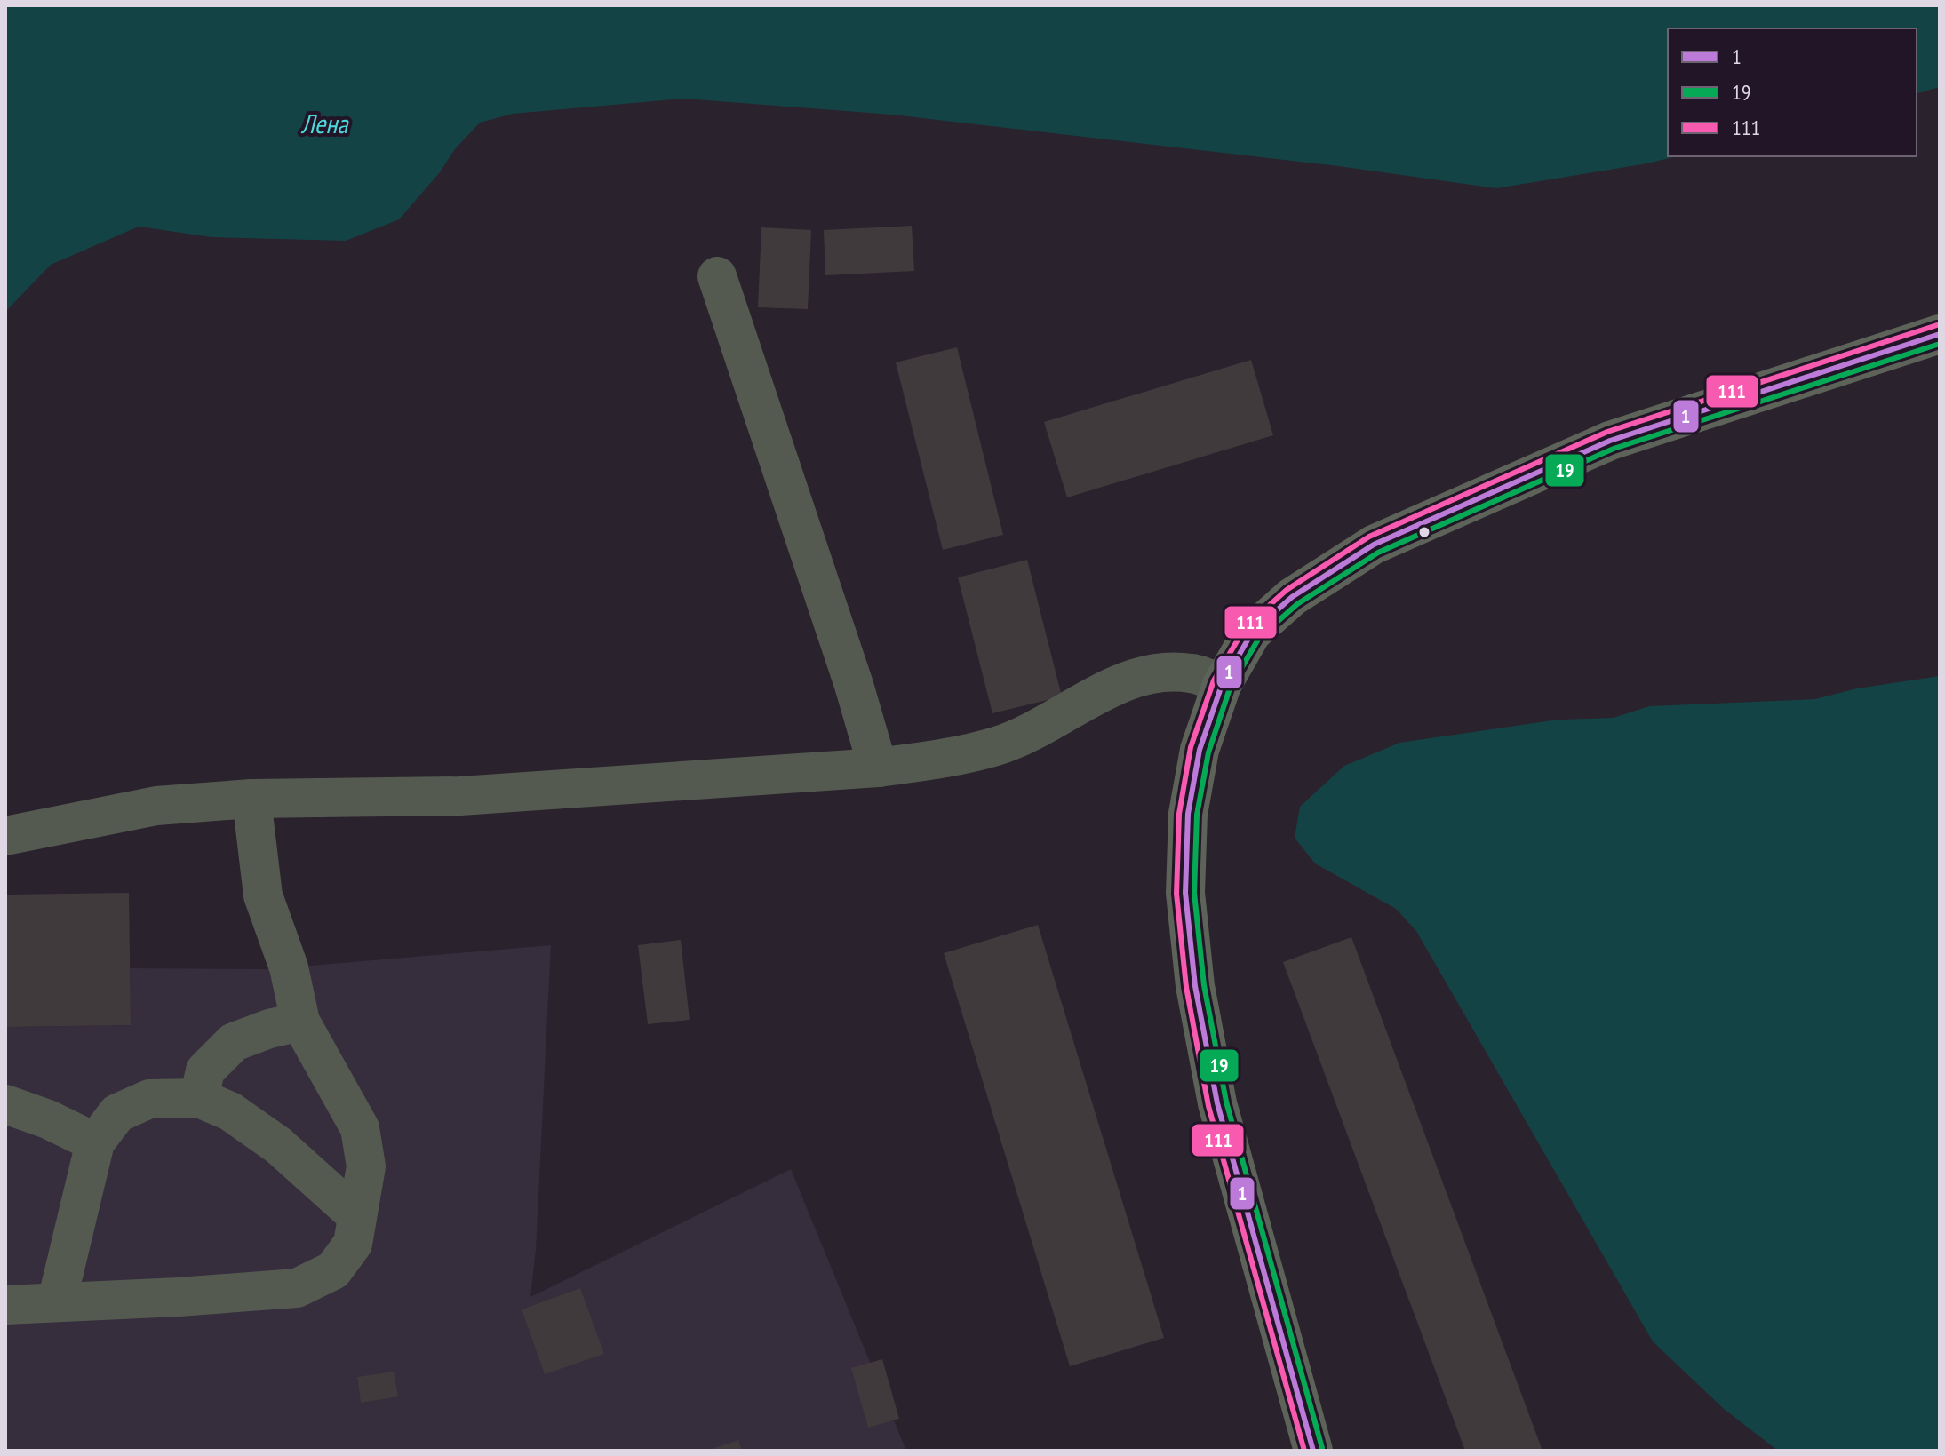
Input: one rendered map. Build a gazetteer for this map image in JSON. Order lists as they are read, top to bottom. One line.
{"water":["Лена"],"lines":["transit line 111","transit line 1","transit line 19"],"legend":["1","19","111"]}
